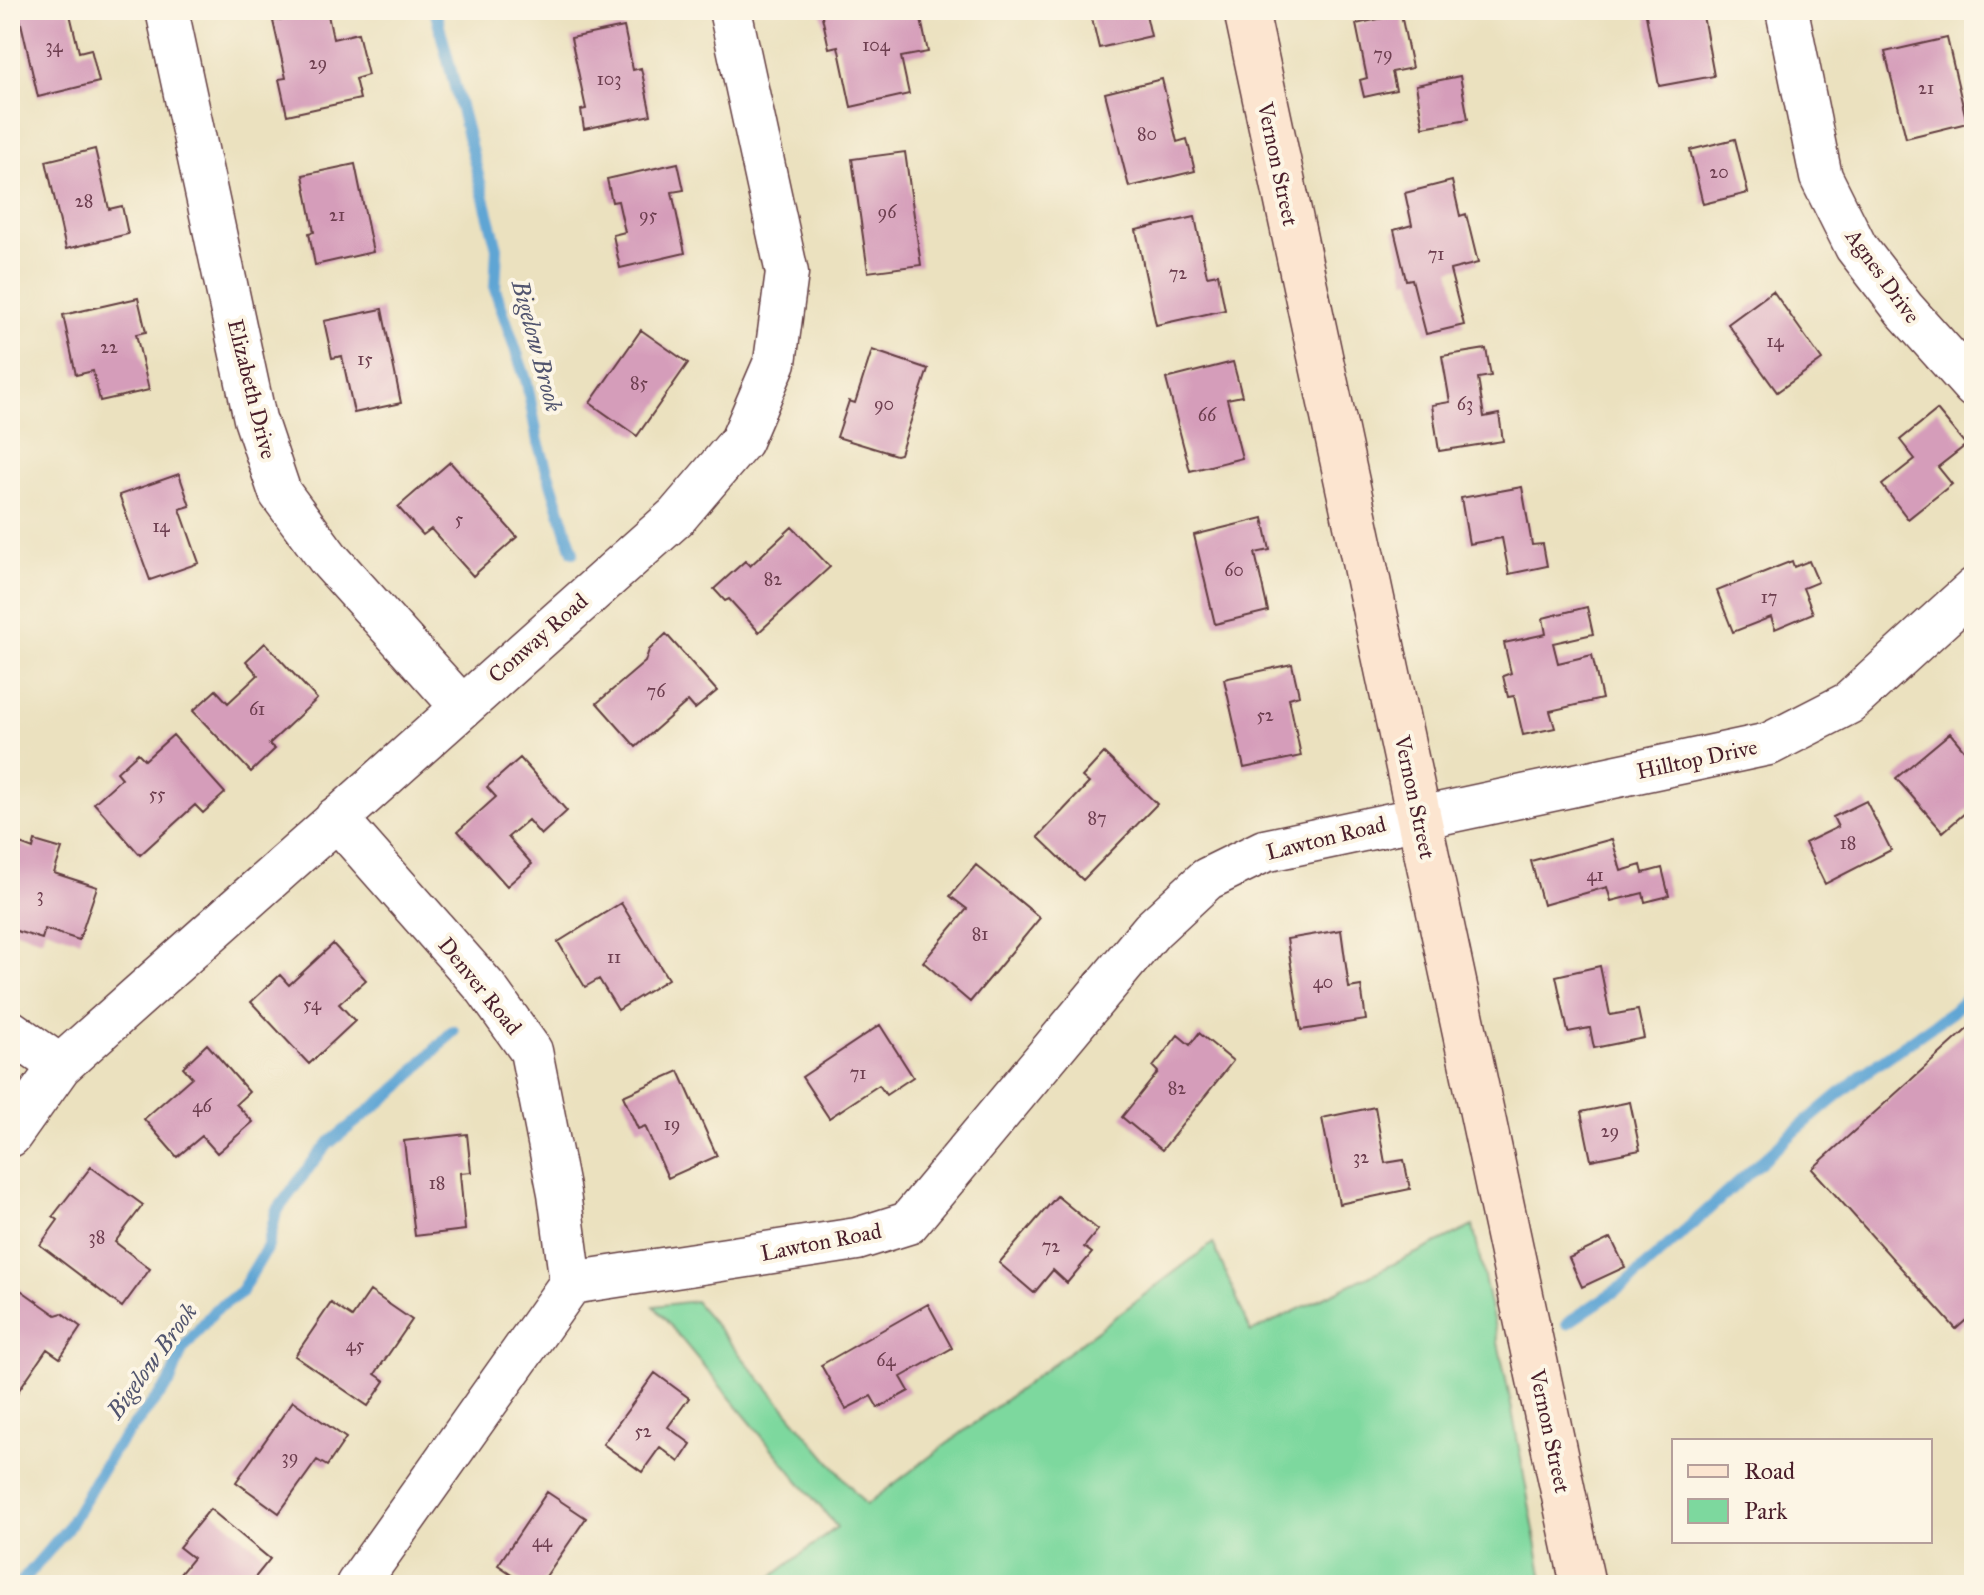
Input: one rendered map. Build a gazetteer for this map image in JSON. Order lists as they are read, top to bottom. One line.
{"streets":{"street":["Vernon Street","Agnes Drive","Elizabeth Drive","Conway Road","Hilltop Drive","Lawton Road","Denver Road"]},"crossings":[["Vernon Street","Hilltop Drive"],["Vernon Street","Lawton Road"],["Elizabeth Drive","Conway Road"],["Conway Road","Denver Road"],["Hilltop Drive","Lawton Road"],["Lawton Road","Denver Road"]],"water":["Bigelow Brook"],"house_numbers":["104","34","79","29","103","21","80","20","28","96","21","95","71","72","14","22","15","85","90","63","66","5","14","60","82","17","76","61","52","55","87","18","41","3","81","11","40","54","71","82","46","19","29","32","18","38","72","45","64","52","39","44"],"legend":["Road","Park"]}
